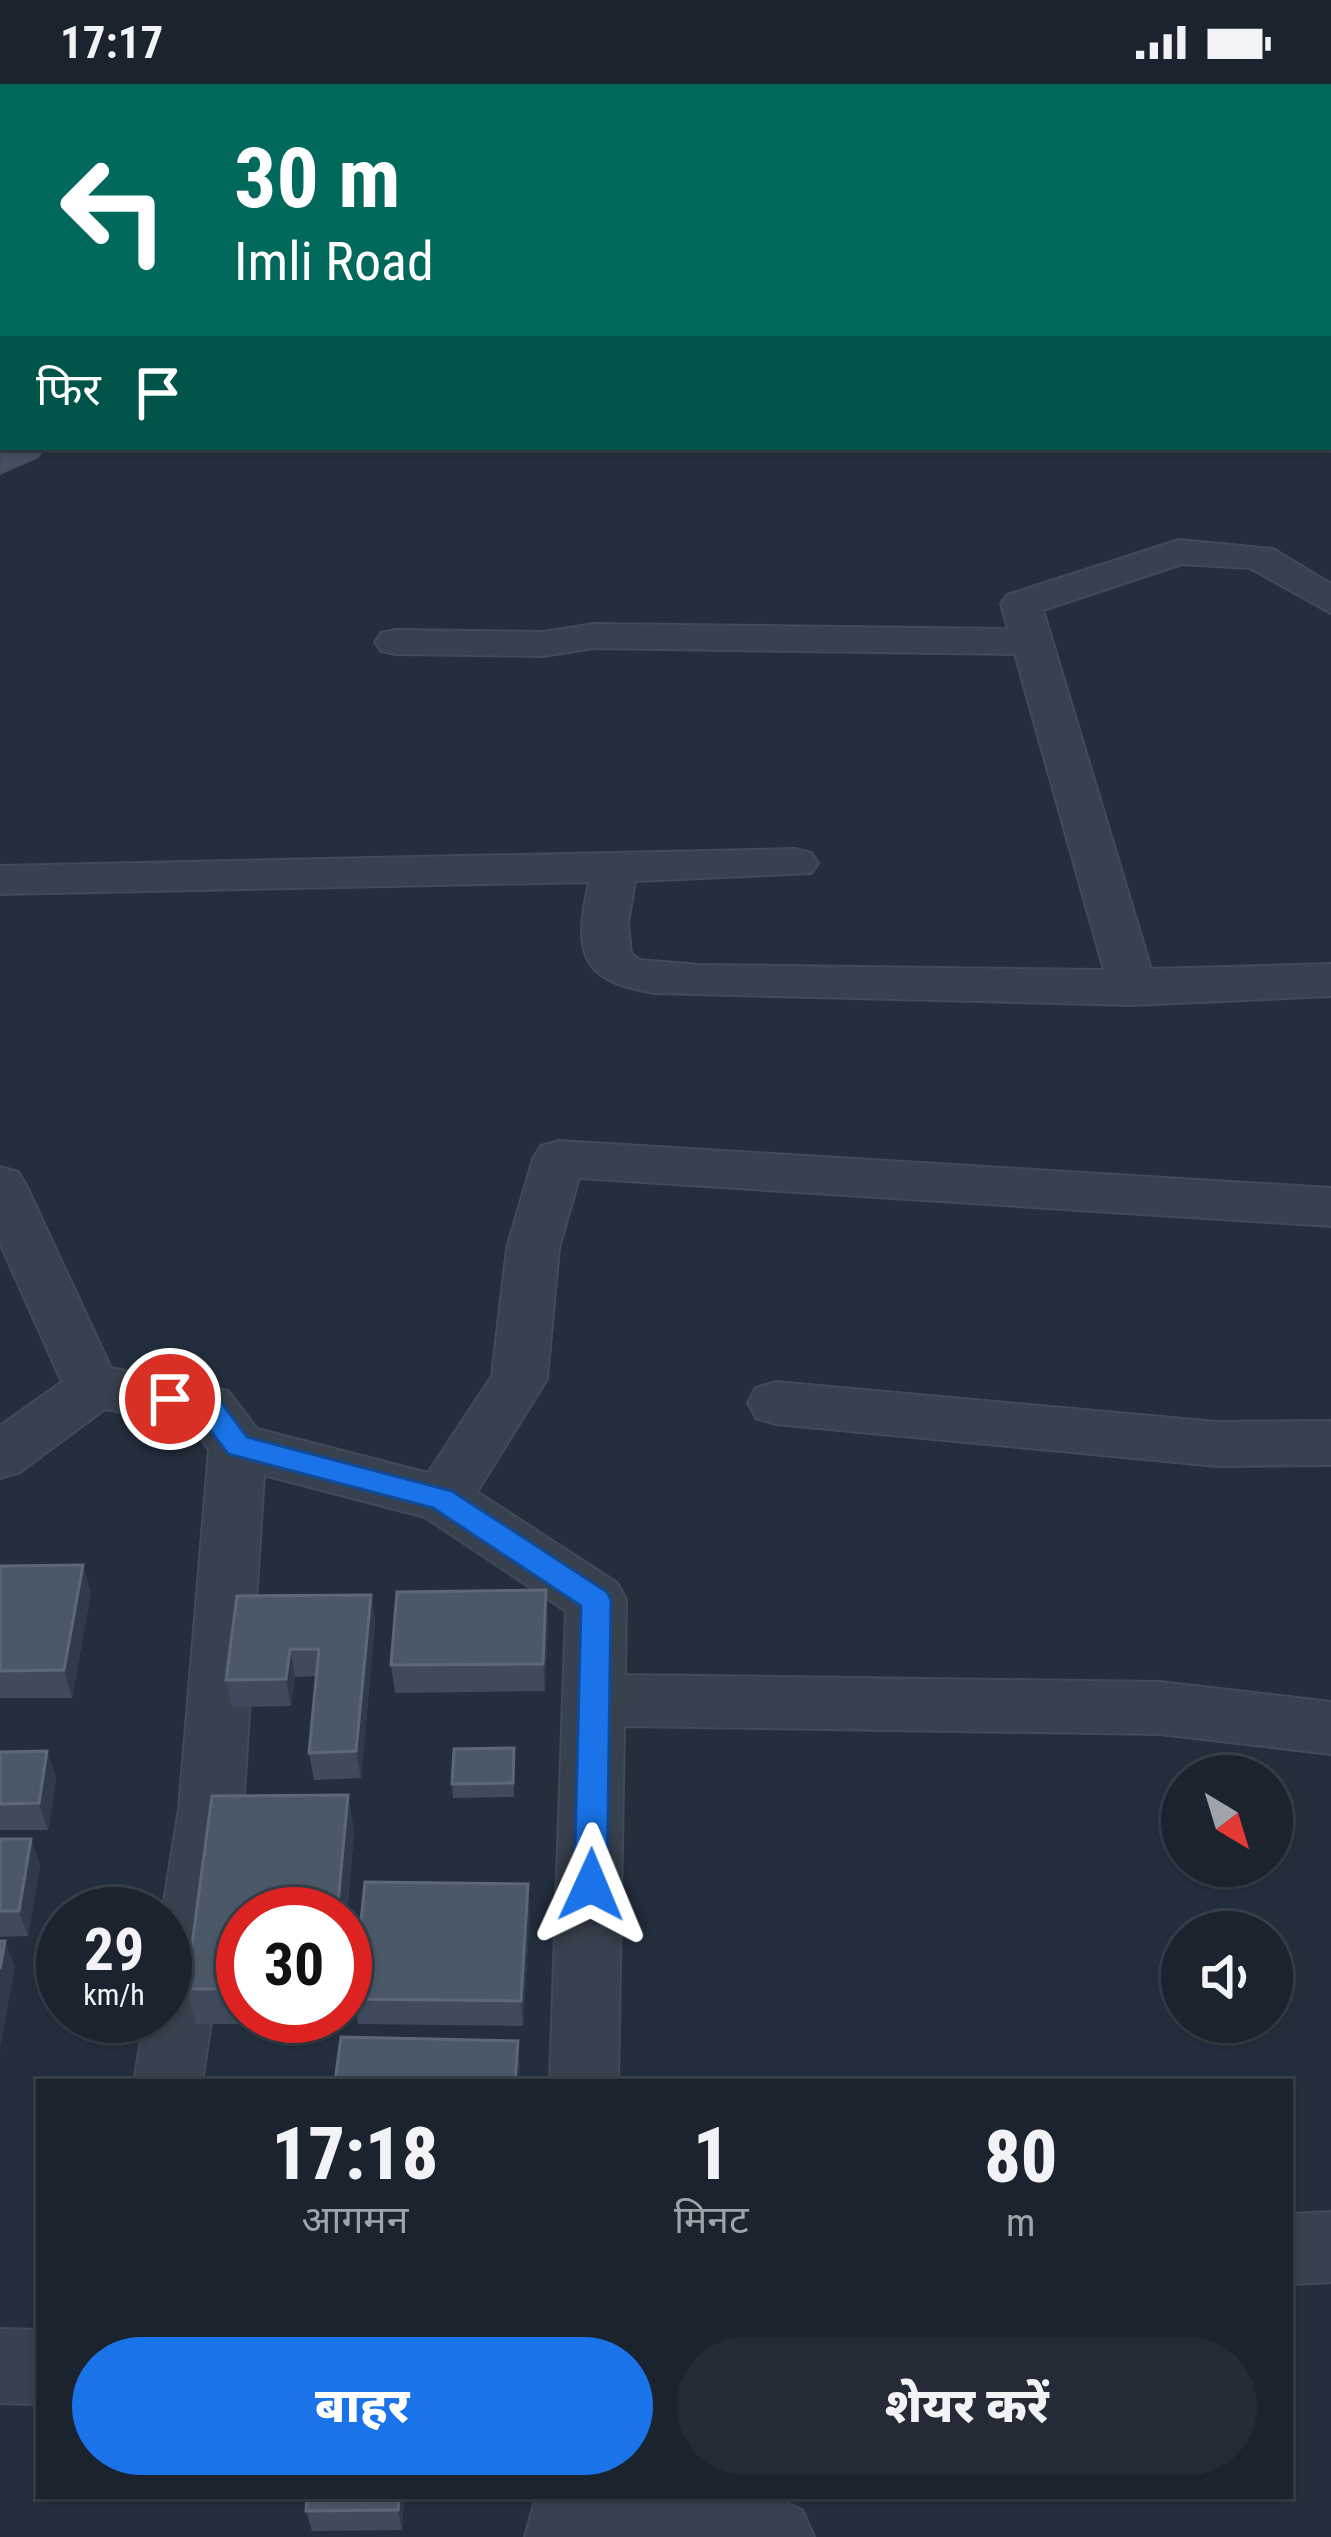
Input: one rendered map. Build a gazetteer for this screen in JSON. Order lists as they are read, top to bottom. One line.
{"north":"bottom right","page":{"status":"17:17","turn":["30 m","Imli Road"],"then":"फिर","speed":"29 km/h","limit":"30","eta":["17:18","आगमन","1","मिनट","80","m"],"buttons":["बाहर","शेयर करें"]}}
